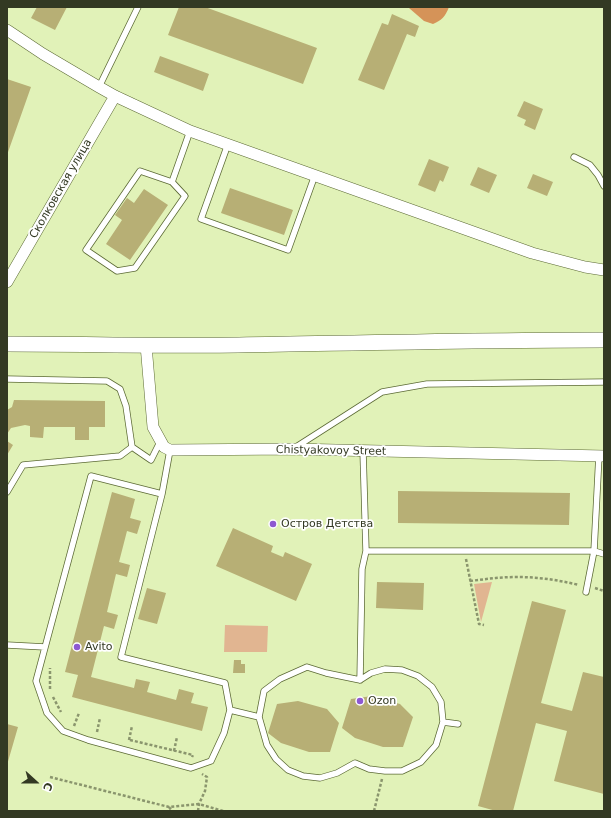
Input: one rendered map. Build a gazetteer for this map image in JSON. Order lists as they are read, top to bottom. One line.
{"streets":{"street":["Сколковская улица","Chistyakovoy Street"]},"places":["Остров Детства","Avito","Ozon"],"north":"right"}
